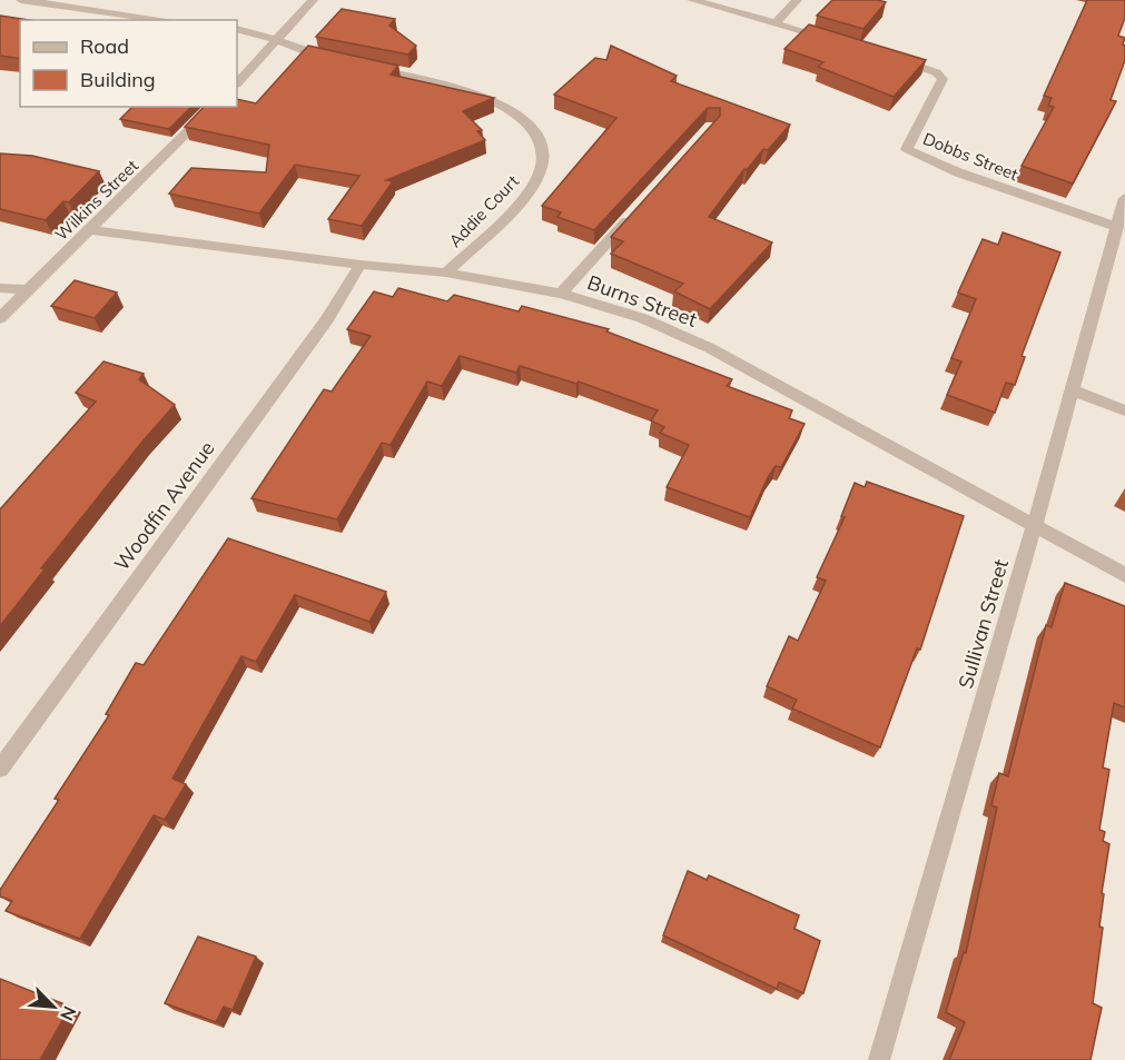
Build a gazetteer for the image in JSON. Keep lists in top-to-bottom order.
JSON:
{
  "streets": {
    "street": [
      "Dobbs Street",
      "Wilkins Street",
      "Addie Court",
      "Burns Street",
      "Woodfin Avenue",
      "Sullivan Street"
    ]
  },
  "crossings": [
    ["Dobbs Street", "Sullivan Street"],
    ["Wilkins Street", "Burns Street"],
    ["Addie Court", "Burns Street"],
    ["Burns Street", "Woodfin Avenue"],
    ["Burns Street", "Sullivan Street"]
  ],
  "legend": ["Road", "Building"],
  "north": "bottom right"
}
